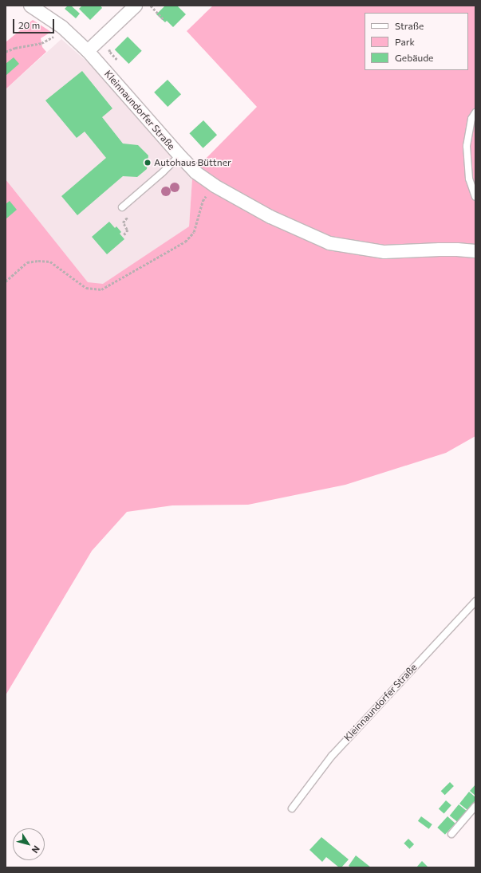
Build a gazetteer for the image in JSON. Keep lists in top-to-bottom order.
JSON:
{
  "streets": {
    "street": ["Kleinnaundorfer Straße"]
  },
  "places": ["Autohaus Büttner"],
  "legend": ["Straße", "Park", "Gebäude"],
  "scale_bar": "20 m",
  "north": "bottom right"
}
